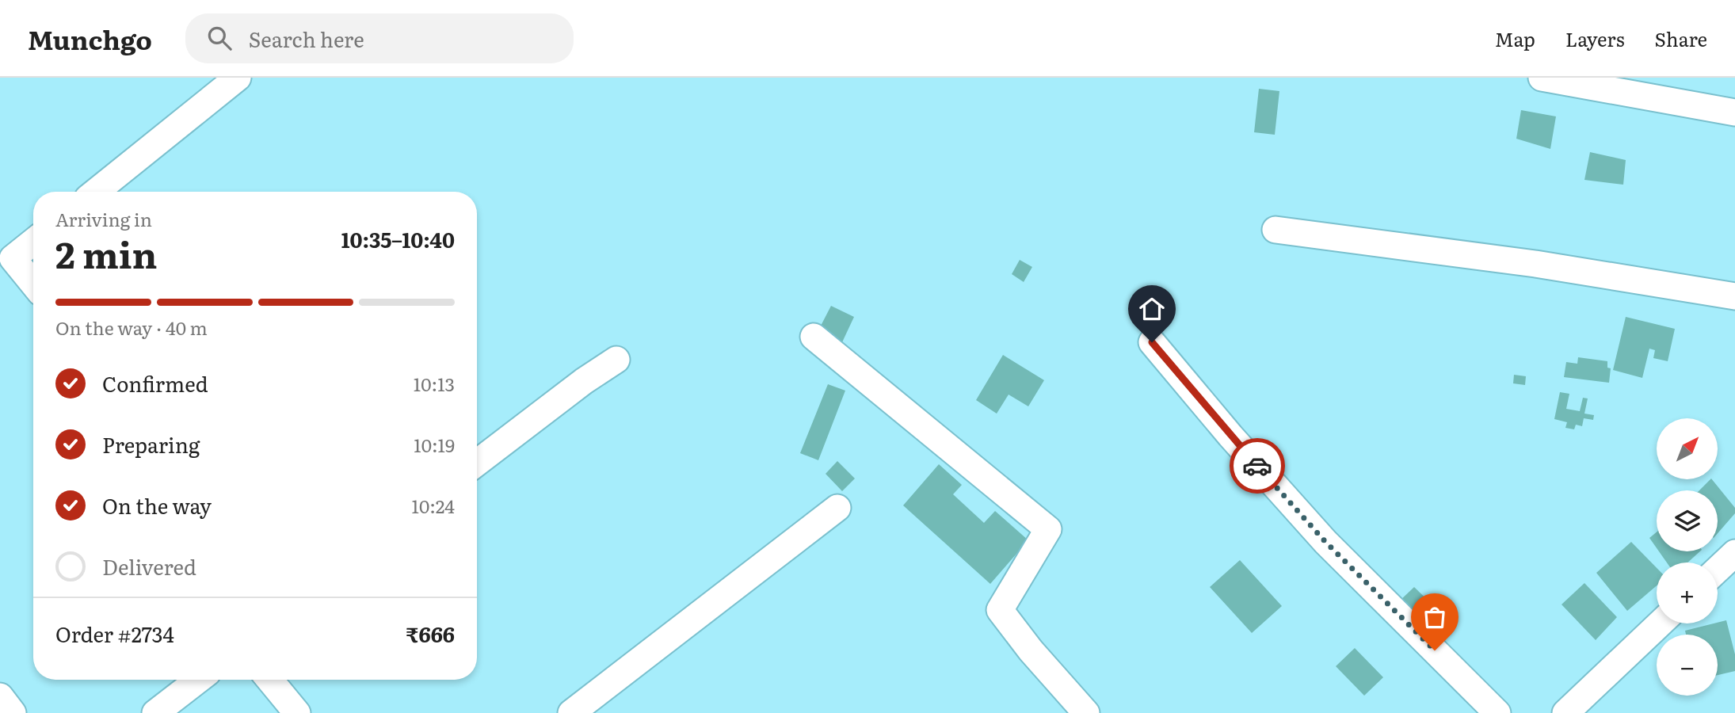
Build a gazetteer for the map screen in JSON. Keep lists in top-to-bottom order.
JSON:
{
  "north": "top right",
  "page": {
    "header": "Munchgo",
    "search": "Search here",
    "nav": ["Map", "Layers", "Share"],
    "heading": ["2 min", "Arriving in", "10:35–10:40"],
    "panel": ["Order #2734", "₹666"],
    "bar": "On the way · 40 m",
    "list": [
      ["Confirmed", "10:13"],
      ["Preparing", "10:19"],
      ["On the way", "10:24"],
      "Delivered"
    ],
    "map_buttons": ["+", "−"]
  }
}
